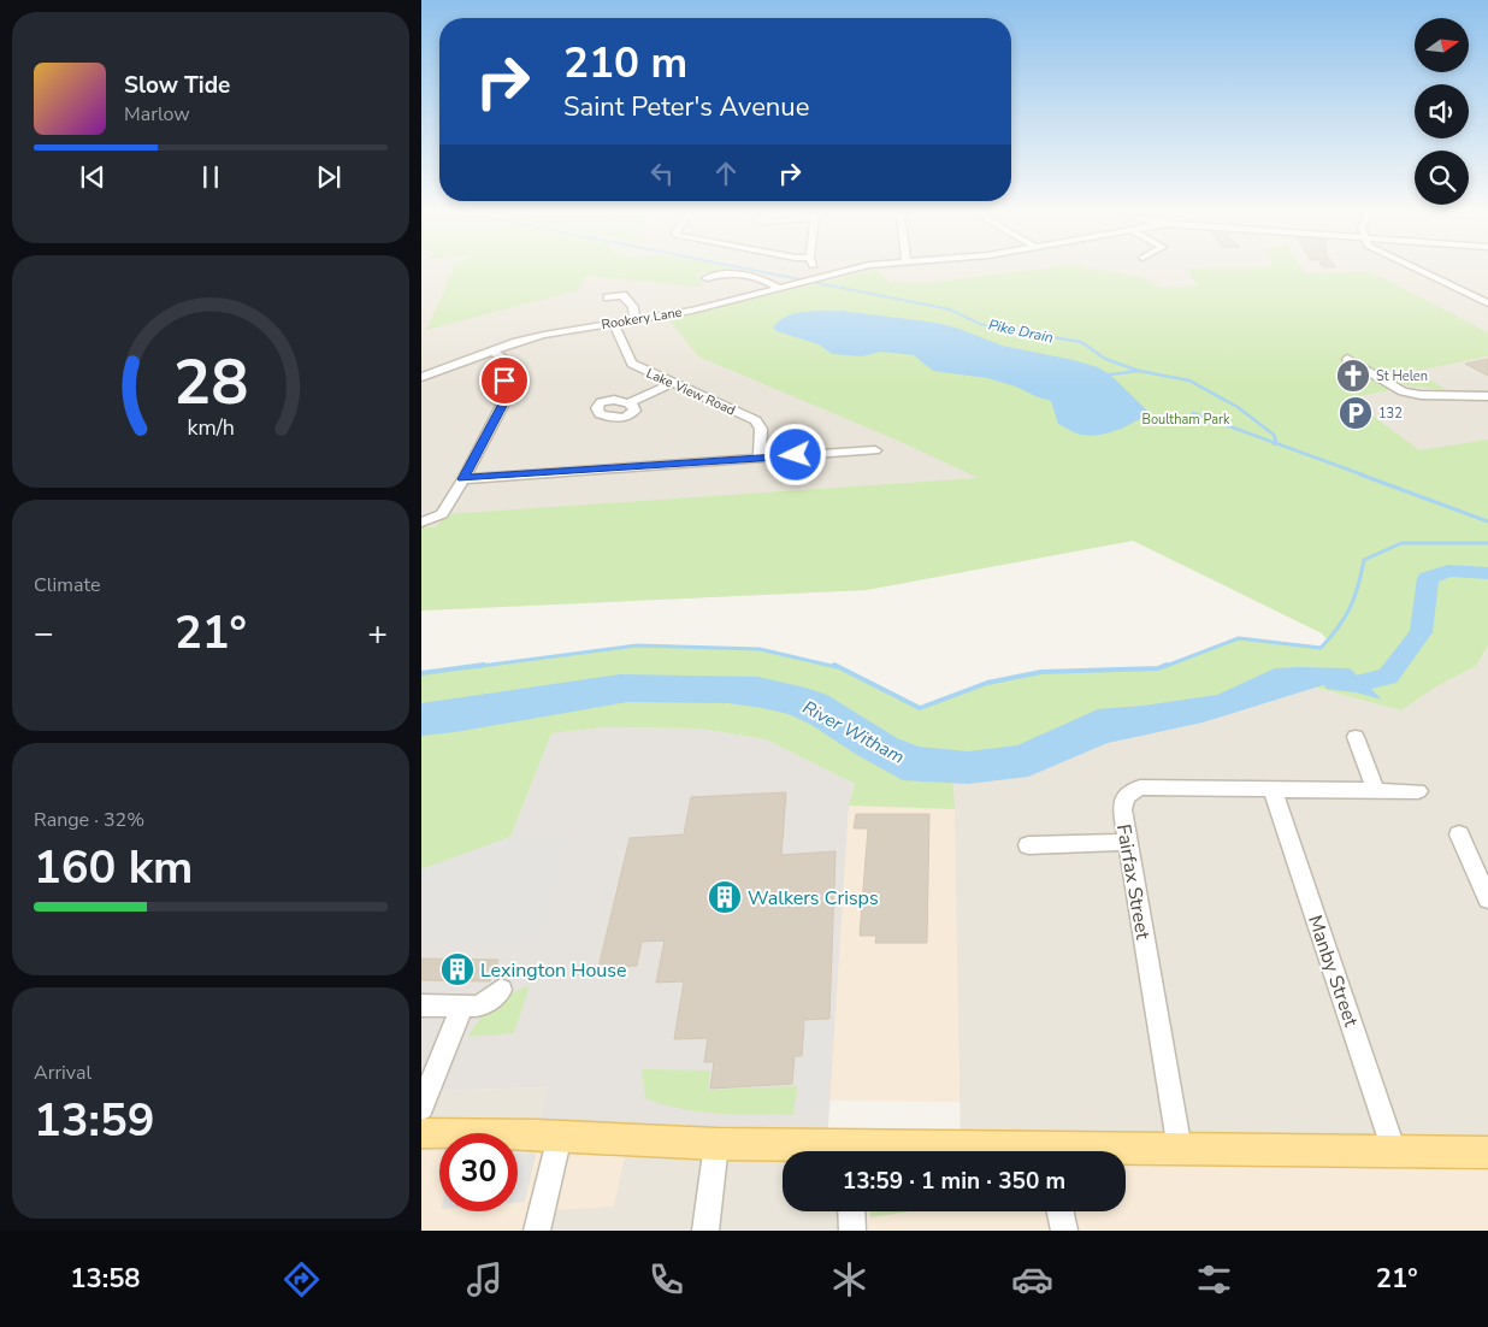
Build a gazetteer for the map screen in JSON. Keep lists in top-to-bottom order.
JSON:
{
  "streets": {
    "street": [
      "Rookery Lane",
      "Lake View Road",
      "Fairfax Street",
      "Manby Street"
    ]
  },
  "crossings": [
    ["Rookery Lane", "Lake View Road"],
    ["Fairfax Street", "Manby Street"]
  ],
  "water": ["Pike Drain", "River Witham"],
  "parks": ["Boultham Park"],
  "places": {
    "church": ["St Helen"],
    "parking": ["132"],
    "building": ["Walkers Crisps", "Lexington House"]
  },
  "north": "right",
  "page": {
    "turn": ["210 m", "Saint Peter's Avenue"],
    "song": ["Slow Tide", "Marlow"],
    "tile": [
      "Climate",
      ["Range · 32%", "160 km"],
      ["Arrival", "13:59"]
    ],
    "heat": ["−", "21°", "+"],
    "limit": "30",
    "trip": "13:59 · 1 min · 350 m",
    "tabs": ["13:58", "21°"],
    "gauge": ["28", "km/h"]
  }
}
